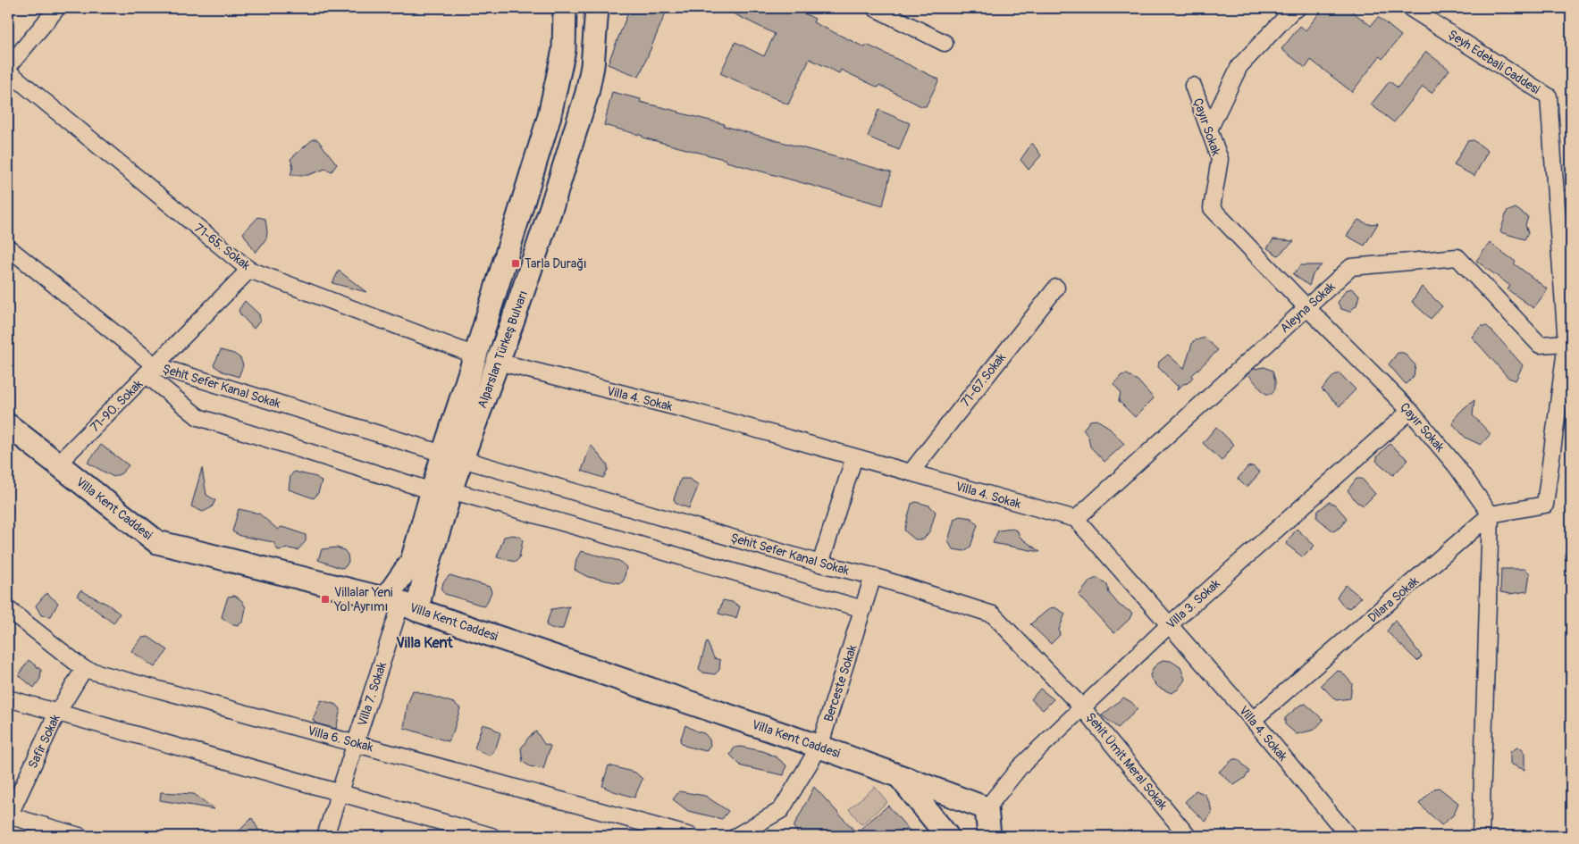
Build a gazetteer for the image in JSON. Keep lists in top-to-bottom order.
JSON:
{
  "streets": {
    "street": [
      "Şeyh Edebali Caddesi",
      "Çayır Sokak",
      "71-65. Sokak",
      "Aleyna Sokak",
      "Alparslan Türkeş Bulvarı",
      "71-67.Sokak",
      "Şehit Sefer Kanal Sokak",
      "Villa 4. Sokak",
      "71-90. Sokak",
      "Villa Kent Caddesi",
      "Dilara Sokak",
      "Villa 3. Sokak",
      "Berceste Sokak",
      "Villa 7. Sokak",
      "Villa 6. Sokak",
      "Safir Sokak",
      "Şehit Ümit Meral Sokak"
    ]
  },
  "crossings": [
    ["Şeyh Edebali Caddesi", "Çayır Sokak"],
    ["Şeyh Edebali Caddesi", "Aleyna Sokak"],
    ["Şeyh Edebali Caddesi", "Dilara Sokak"],
    ["Çayır Sokak", "Aleyna Sokak"],
    ["Çayır Sokak", "Dilara Sokak"],
    ["Çayır Sokak", "Villa 3. Sokak"],
    ["71-65. Sokak", "Alparslan Türkeş Bulvarı"],
    ["71-65. Sokak", "71-90. Sokak"],
    ["Aleyna Sokak", "Villa 4. Sokak"],
    ["Alparslan Türkeş Bulvarı", "Şehit Sefer Kanal Sokak"],
    ["Alparslan Türkeş Bulvarı", "Villa 4. Sokak"],
    ["Alparslan Türkeş Bulvarı", "Villa Kent Caddesi"],
    ["Alparslan Türkeş Bulvarı", "Villa 7. Sokak"],
    ["71-67.Sokak", "Villa 4. Sokak"],
    ["Şehit Sefer Kanal Sokak", "71-90. Sokak"],
    ["Şehit Sefer Kanal Sokak", "Villa 3. Sokak"],
    ["Şehit Sefer Kanal Sokak", "Berceste Sokak"],
    ["Şehit Sefer Kanal Sokak", "Şehit Ümit Meral Sokak"],
    ["Villa 4. Sokak", "Dilara Sokak"],
    ["Villa 4. Sokak", "Villa 3. Sokak"],
    ["71-90. Sokak", "Villa Kent Caddesi"],
    ["Villa Kent Caddesi", "Villa 3. Sokak"],
    ["Villa Kent Caddesi", "Berceste Sokak"],
    ["Villa Kent Caddesi", "Villa 7. Sokak"],
    ["Villa 3. Sokak", "Şehit Ümit Meral Sokak"],
    ["Villa 7. Sokak", "Villa 6. Sokak"],
    ["Villa 6. Sokak", "Safir Sokak"]
  ],
  "districts": ["Villa Kent"],
  "places": {
    "transit": ["Tarla Durağı", "Villalar Yeni Yol Ayrımı"]
  }
}
